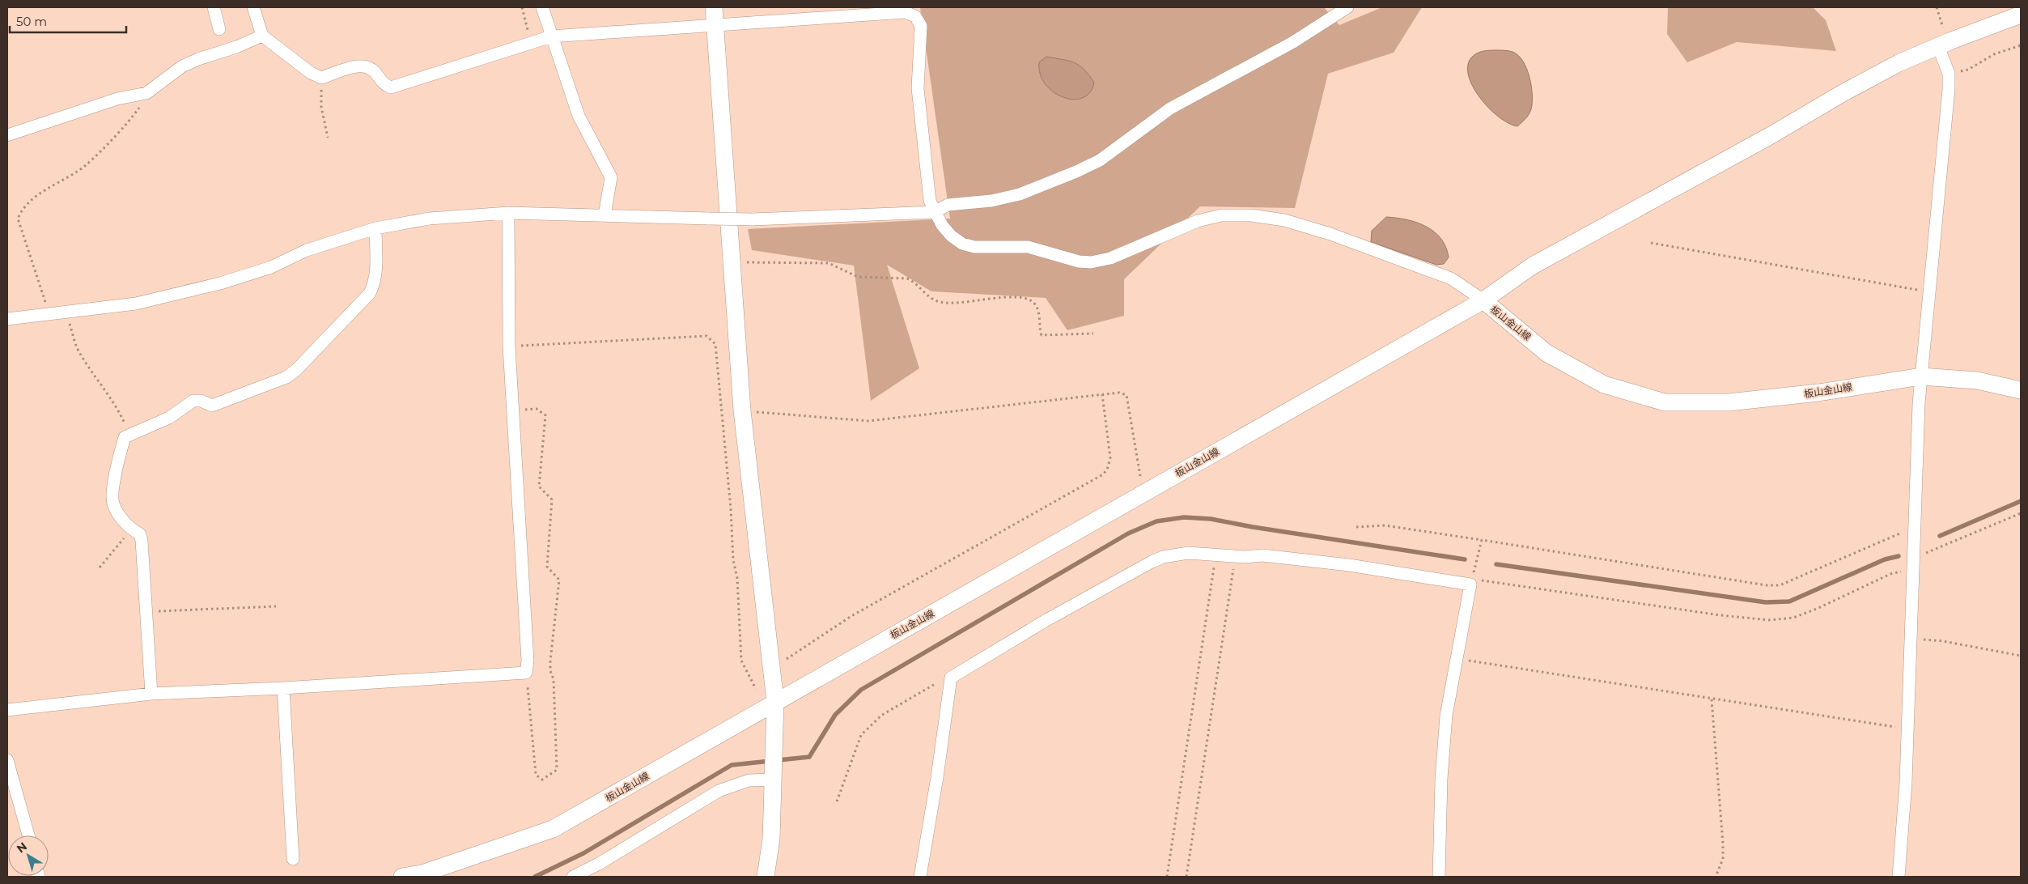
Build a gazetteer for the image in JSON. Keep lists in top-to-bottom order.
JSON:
{
  "streets": {
    "main road": ["板山金山線"]
  },
  "scale_bar": "50 m",
  "north": "top left"
}
